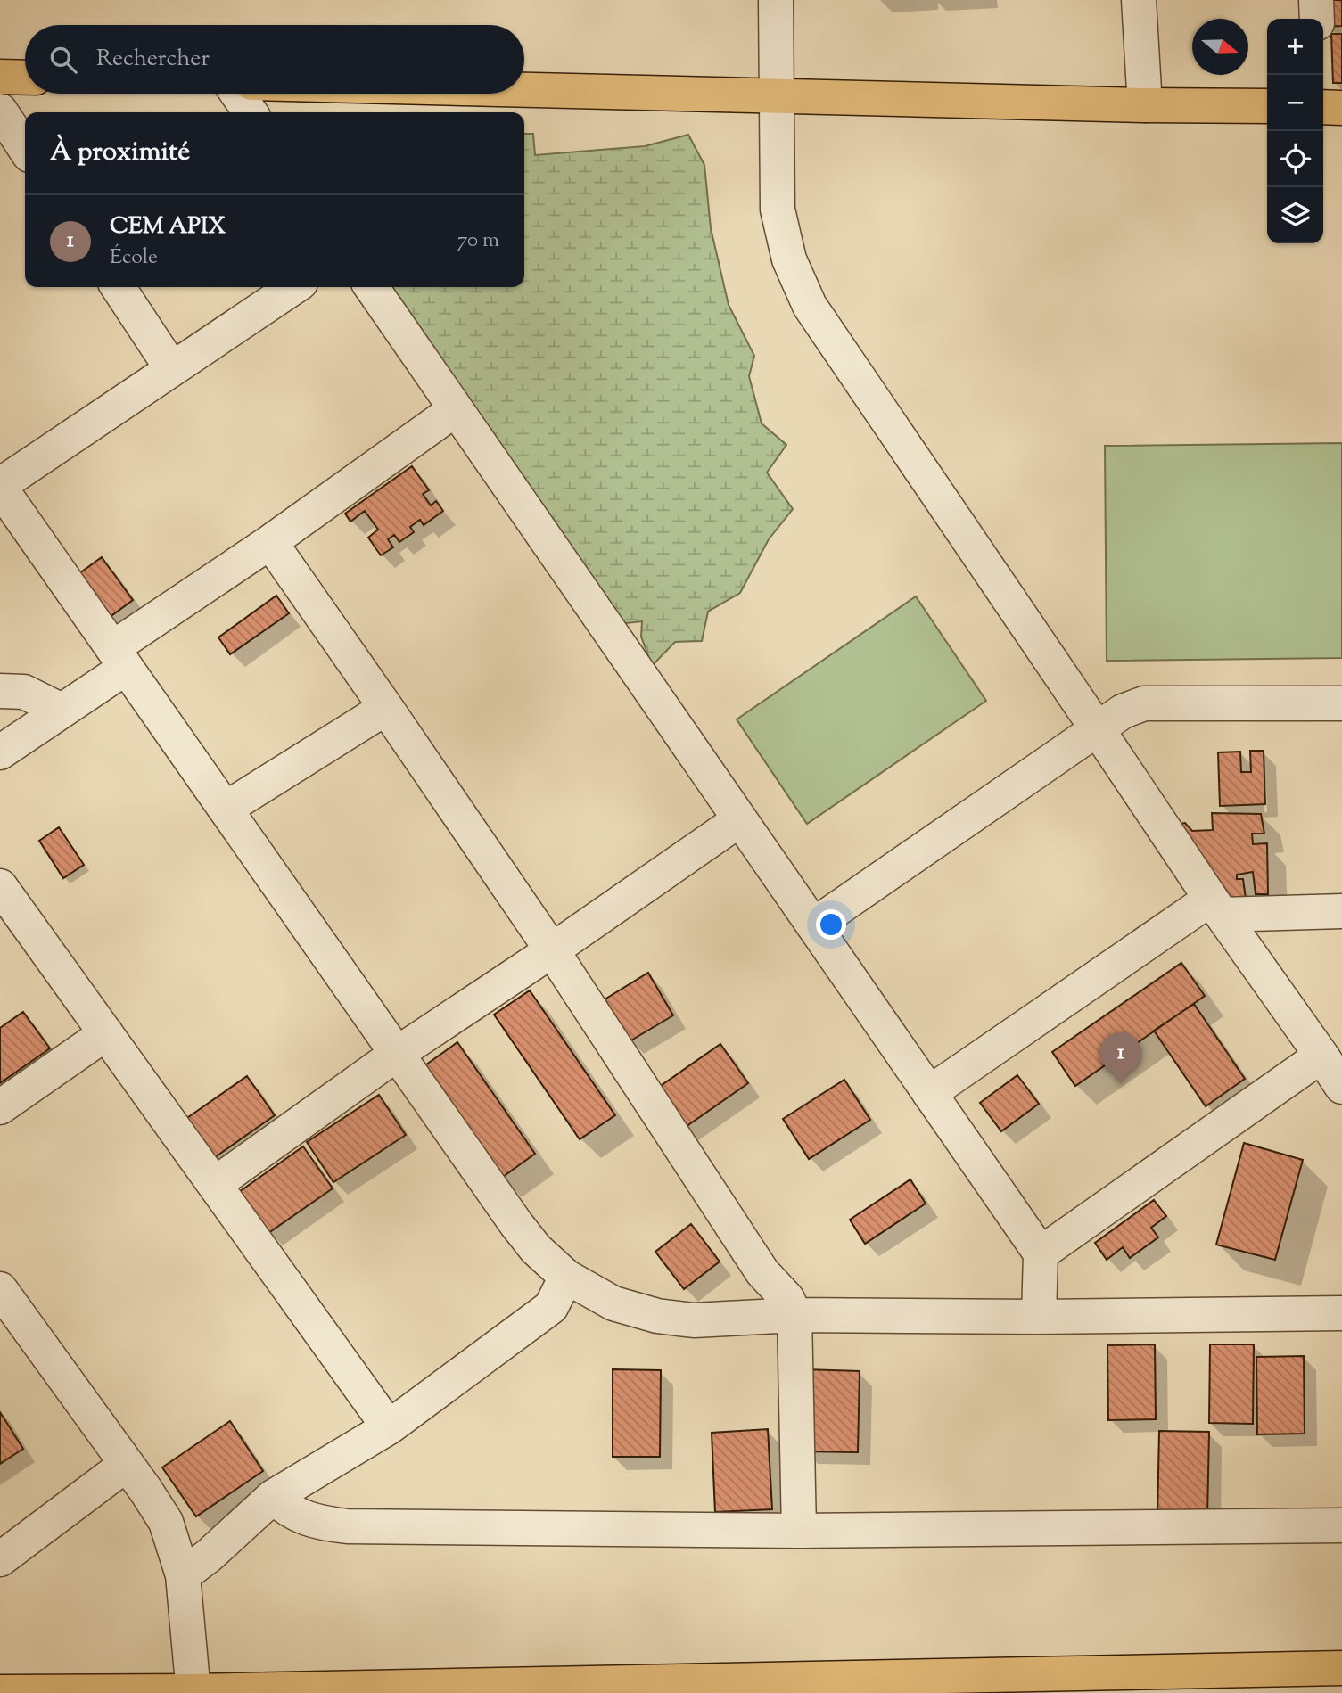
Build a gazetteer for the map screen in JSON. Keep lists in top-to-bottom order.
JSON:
{
  "north": "right",
  "page": {
    "map_buttons": ["+", "−"],
    "search": "Rechercher",
    "heading": "À proximité",
    "list": [
      {
        "mark": "1",
        "name": "CEM APIX",
        "note": "École",
        "value": "70 m"
      }
    ],
    "pins": "1"
  }
}
